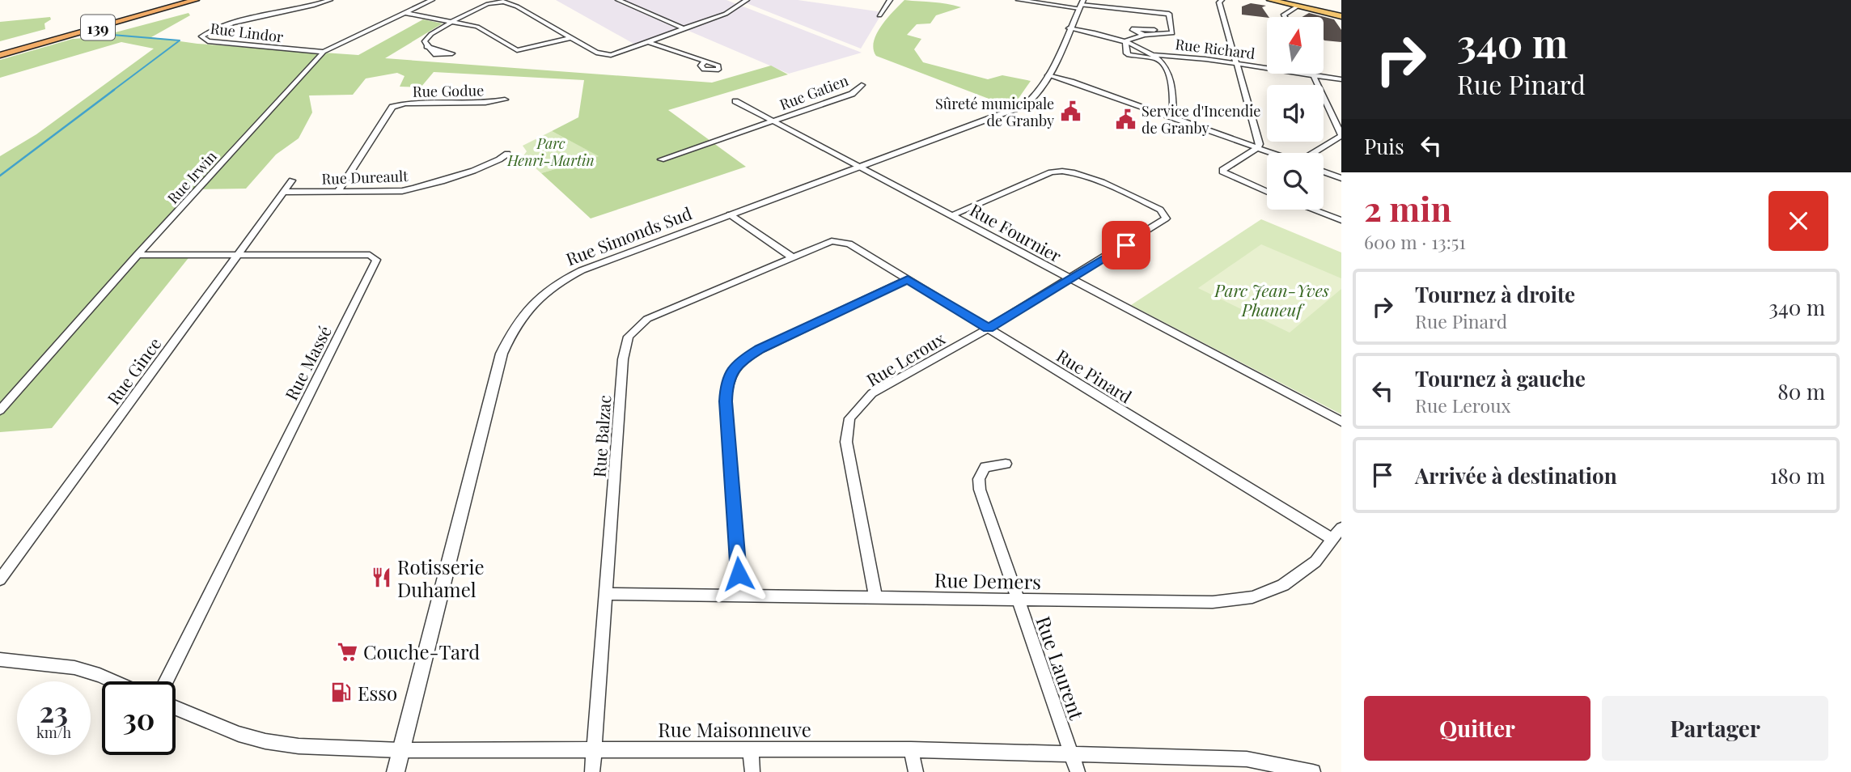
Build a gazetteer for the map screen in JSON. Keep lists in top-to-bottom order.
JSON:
{
  "streets": {
    "highway": ["139"],
    "street": [
      "Rue Lindor",
      "Rue Richard",
      "Rue Godue",
      "Rue Gatien",
      "Rue Irwin",
      "Rue Dureault",
      "Rue Fournier",
      "Rue Simonds Sud",
      "Rue Leroux",
      "Rue Massé",
      "Rue Gince",
      "Rue Pinard",
      "Rue Balzac",
      "Rue Demers",
      "Rue Laurent",
      "Rue Maisonneuve"
    ]
  },
  "crossings": [
    ["Rue Lindor", "Rue Irwin"],
    ["Rue Godue", "Rue Dureault"],
    ["Rue Gatien", "Rue Fournier"],
    ["Rue Irwin", "Rue Massé"],
    ["Rue Dureault", "Rue Gince"],
    ["Rue Fournier", "Rue Simonds Sud"],
    ["Rue Fournier", "Rue Leroux"],
    ["Rue Simonds Sud", "Rue Maisonneuve"],
    ["Rue Leroux", "Rue Pinard"],
    ["Rue Leroux", "Rue Demers"],
    ["Rue Massé", "Rue Gince"],
    ["Rue Pinard", "Rue Balzac"],
    ["Rue Pinard", "Rue Demers"],
    ["Rue Balzac", "Rue Demers"],
    ["Rue Balzac", "Rue Maisonneuve"],
    ["Rue Demers", "Rue Laurent"],
    ["Rue Laurent", "Rue Maisonneuve"]
  ],
  "parks": ["Parc Henri-Martin", "Parc Jean-Yves Phaneuf"],
  "places": {
    "public building": ["Sûreté municipale de Granby", "Service d'Incendie de Granby"],
    "restaurant": ["Rotisserie Duhamel"],
    "supermarket": ["Couche-Tard"],
    "fuel station": ["Esso"]
  },
  "north": "top",
  "page": {
    "turn": ["340 m", "Rue Pinard"],
    "then": "Puis",
    "heading": ["2 min", "600 m · 13:51"],
    "list": [
      {
        "name": "Tournez à droite",
        "note": "Rue Pinard",
        "value": "340 m"
      },
      {
        "name": "Tournez à gauche",
        "note": "Rue Leroux",
        "value": "80 m"
      },
      {
        "name": "Arrivée à destination",
        "value": "180 m"
      }
    ],
    "speed": "23 km/h",
    "limit": "30",
    "buttons": ["Quitter", "Partager"]
  }
}
